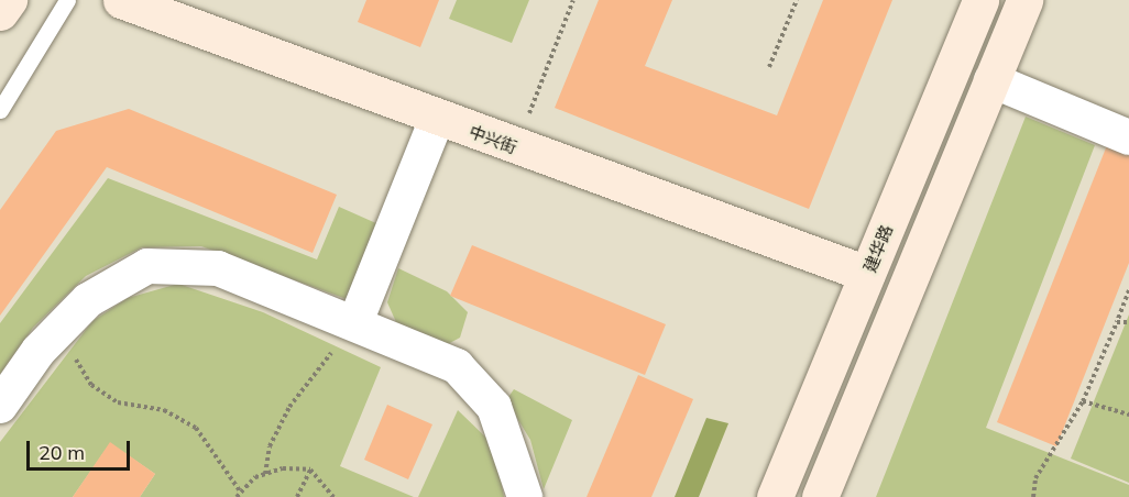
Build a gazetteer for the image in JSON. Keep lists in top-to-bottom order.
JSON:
{
  "streets": {
    "street": ["中兴街", "建华路"]
  },
  "crossings": [
    ["中兴街", "建华路"]
  ],
  "scale_bar": "20 m"
}
